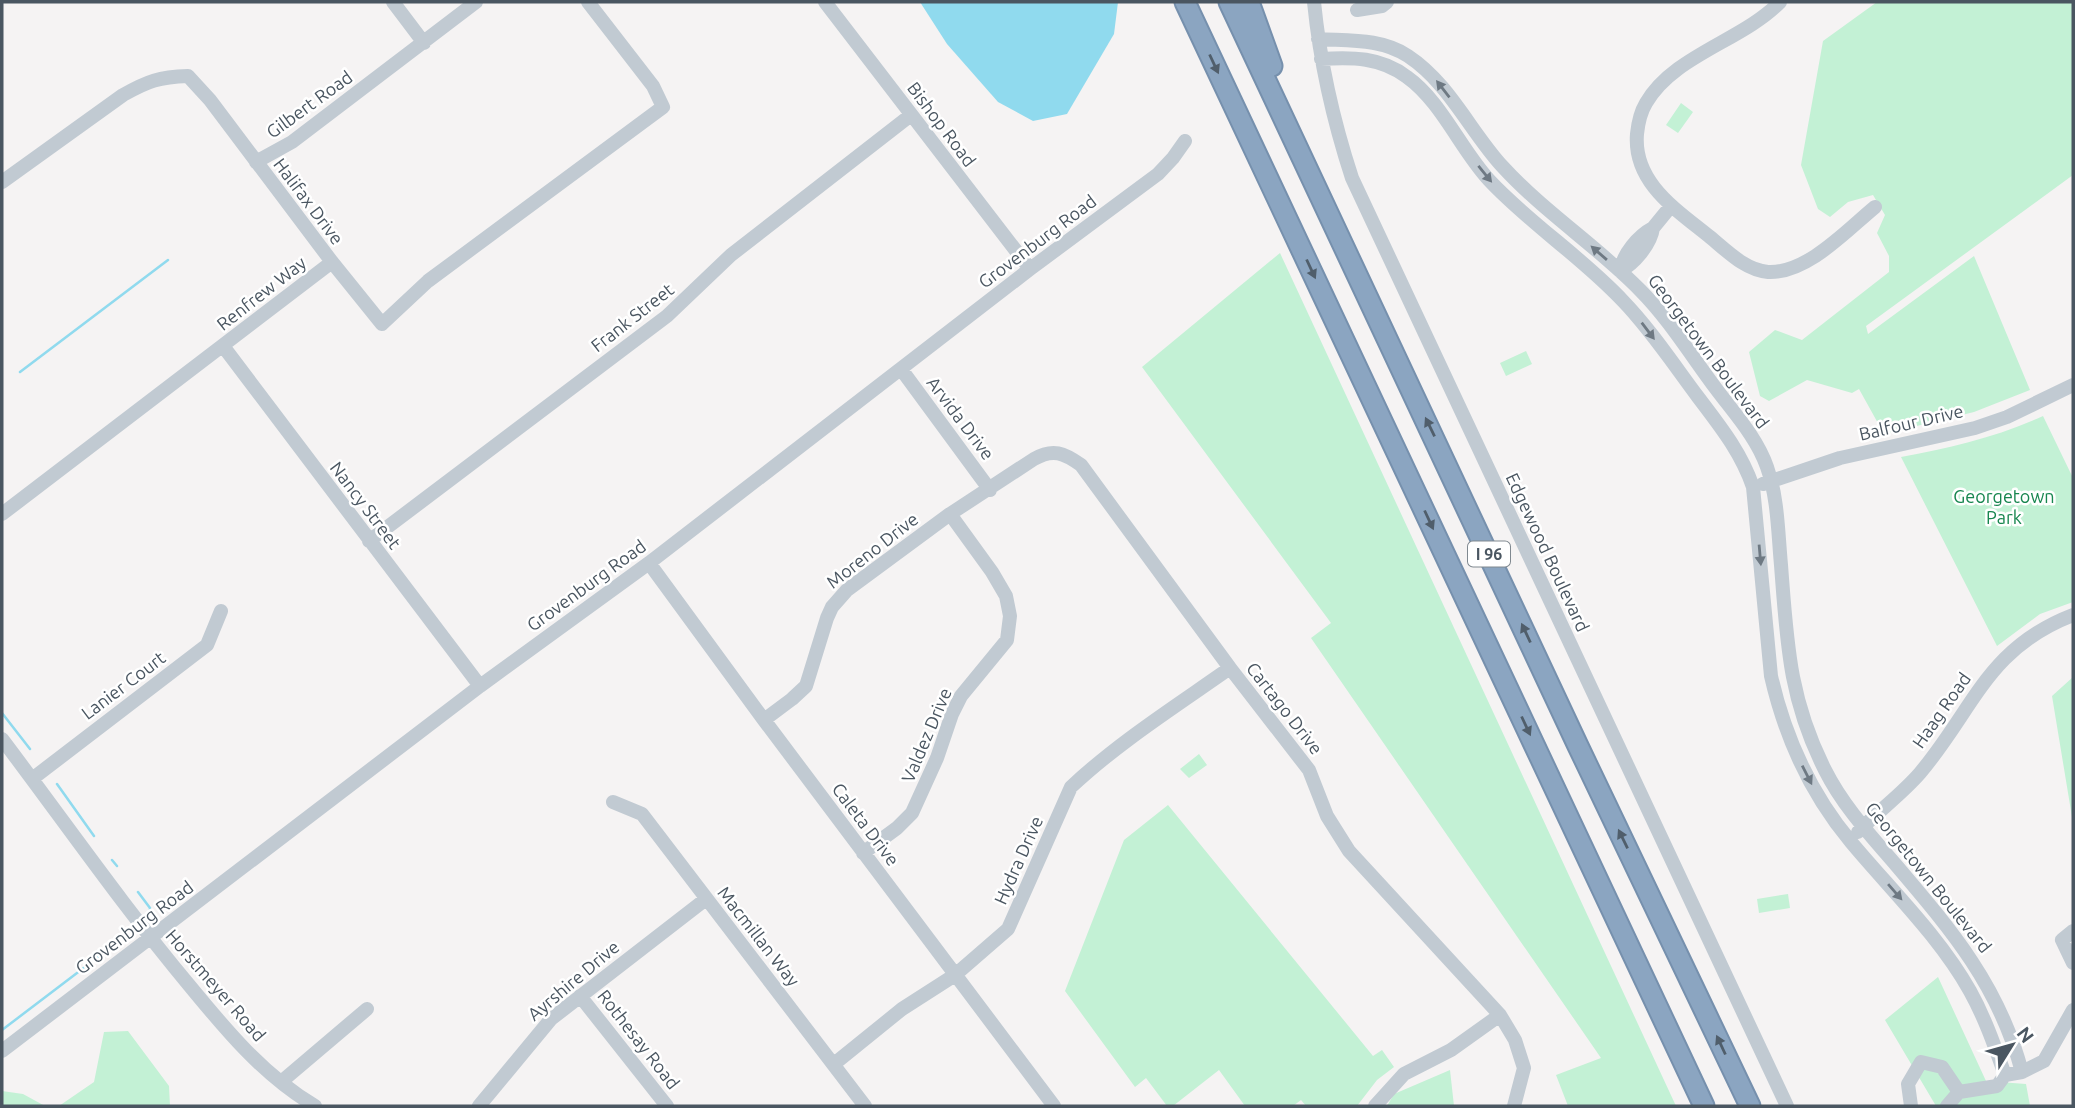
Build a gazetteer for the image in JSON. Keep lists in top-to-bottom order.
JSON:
{
  "streets": {
    "highway": ["I 96"],
    "street": [
      "Gilbert Road",
      "Bishop Road",
      "Halifax Drive",
      "Grovenburg Road",
      "Renfrew Way",
      "Frank Street",
      "Georgetown Boulevard",
      "Arvida Drive",
      "Balfour Drive",
      "Nancy Street",
      "Moreno Drive",
      "Edgewood Boulevard",
      "Lanier Court",
      "Cartago Drive",
      "Haag Road",
      "Valdez Drive",
      "Caleta Drive",
      "Hydra Drive",
      "Macmillan Way",
      "Ayrshire Drive",
      "Horstmeyer Road",
      "Rothesay Road"
    ]
  },
  "crossings": [
    ["Gilbert Road", "Halifax Drive"],
    ["Bishop Road", "Grovenburg Road"],
    ["Bishop Road", "Frank Street"],
    ["Halifax Drive", "Renfrew Way"],
    ["Grovenburg Road", "Arvida Drive"],
    ["Grovenburg Road", "Nancy Street"],
    ["Grovenburg Road", "Caleta Drive"],
    ["Grovenburg Road", "Horstmeyer Road"],
    ["Renfrew Way", "Nancy Street"],
    ["Frank Street", "Nancy Street"],
    ["Georgetown Boulevard", "Balfour Drive"],
    ["Georgetown Boulevard", "Edgewood Boulevard"],
    ["Georgetown Boulevard", "Haag Road"],
    ["Arvida Drive", "Moreno Drive"],
    ["Moreno Drive", "Cartago Drive"],
    ["Moreno Drive", "Valdez Drive"],
    ["Moreno Drive", "Caleta Drive"],
    ["Lanier Court", "Horstmeyer Road"],
    ["Cartago Drive", "Hydra Drive"],
    ["Valdez Drive", "Caleta Drive"],
    ["Caleta Drive", "Hydra Drive"],
    ["Hydra Drive", "Macmillan Way"],
    ["Macmillan Way", "Ayrshire Drive"],
    ["Ayrshire Drive", "Rothesay Road"]
  ],
  "parks": ["Georgetown Park"],
  "north": "top right"
}
